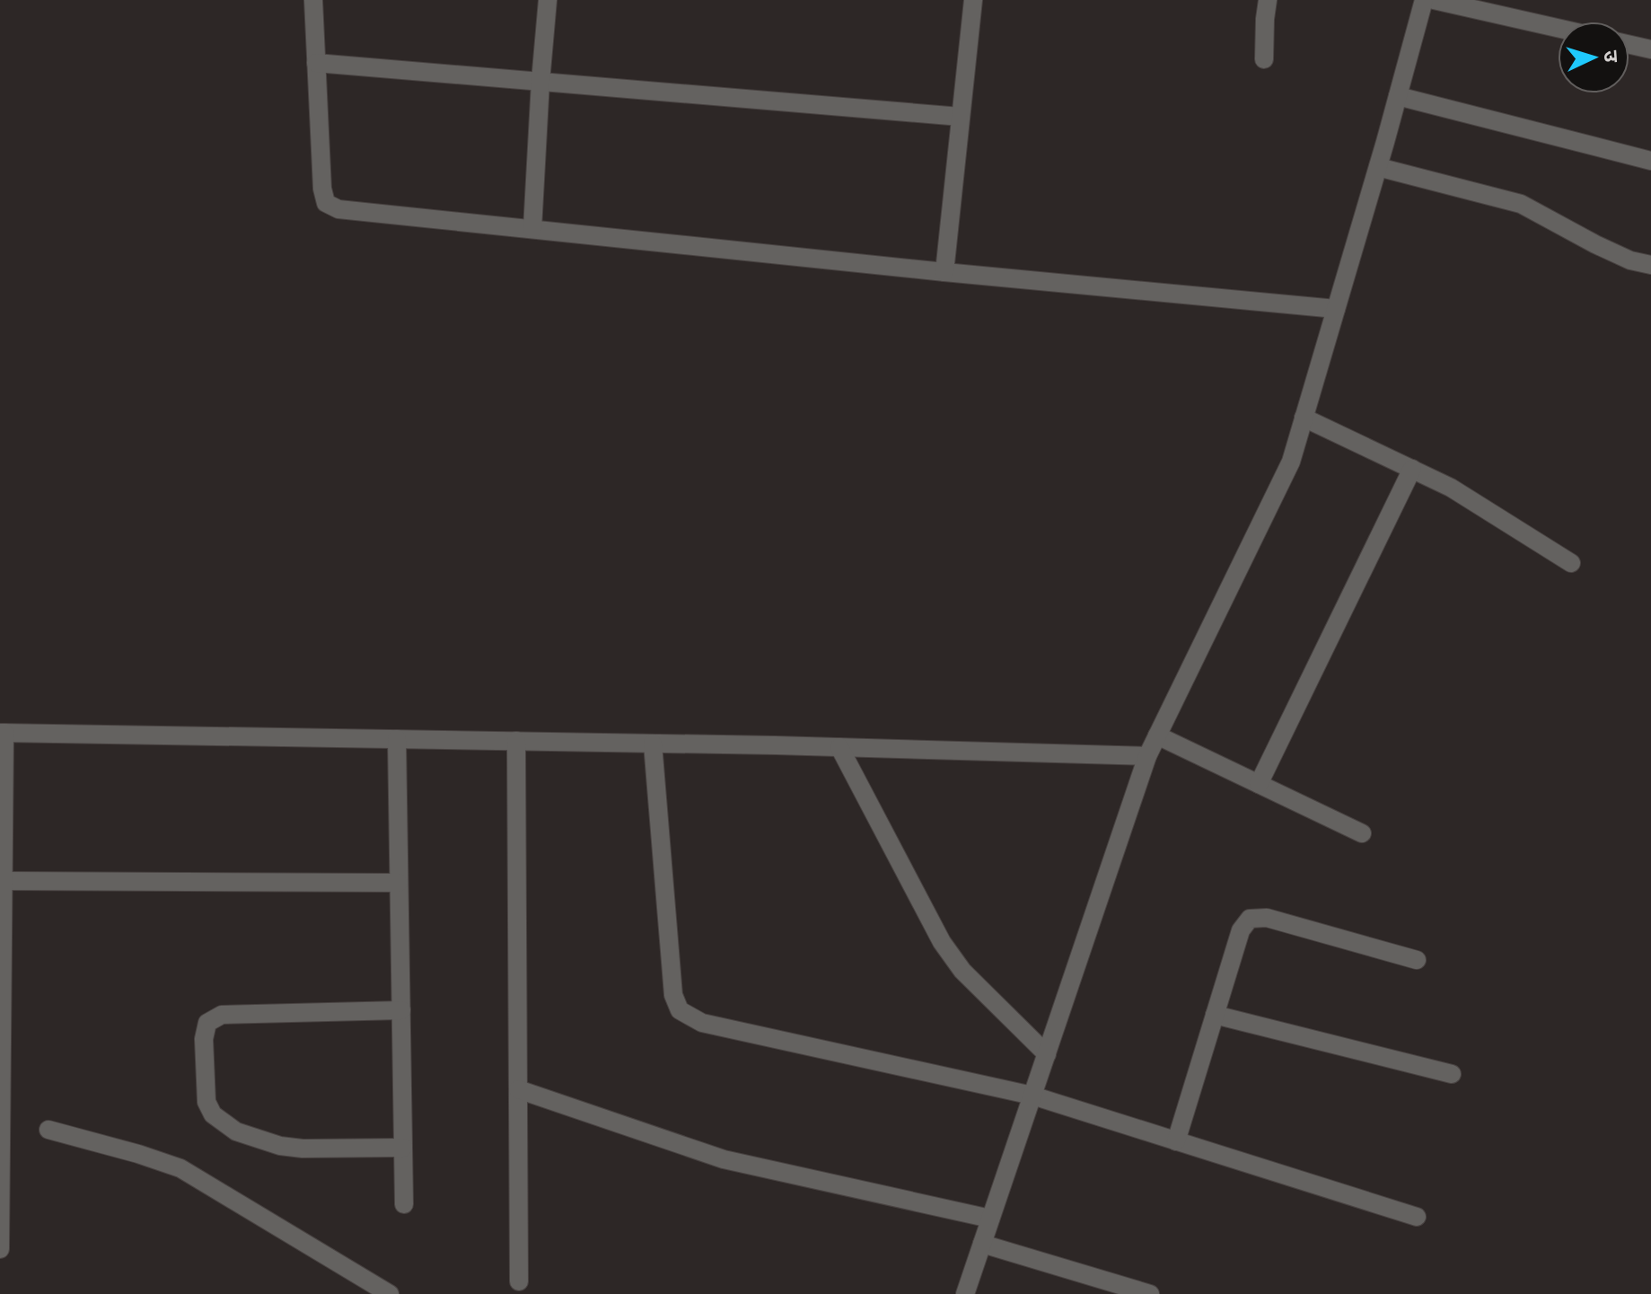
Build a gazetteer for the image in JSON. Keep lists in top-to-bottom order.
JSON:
{
  "north": "right"
}
